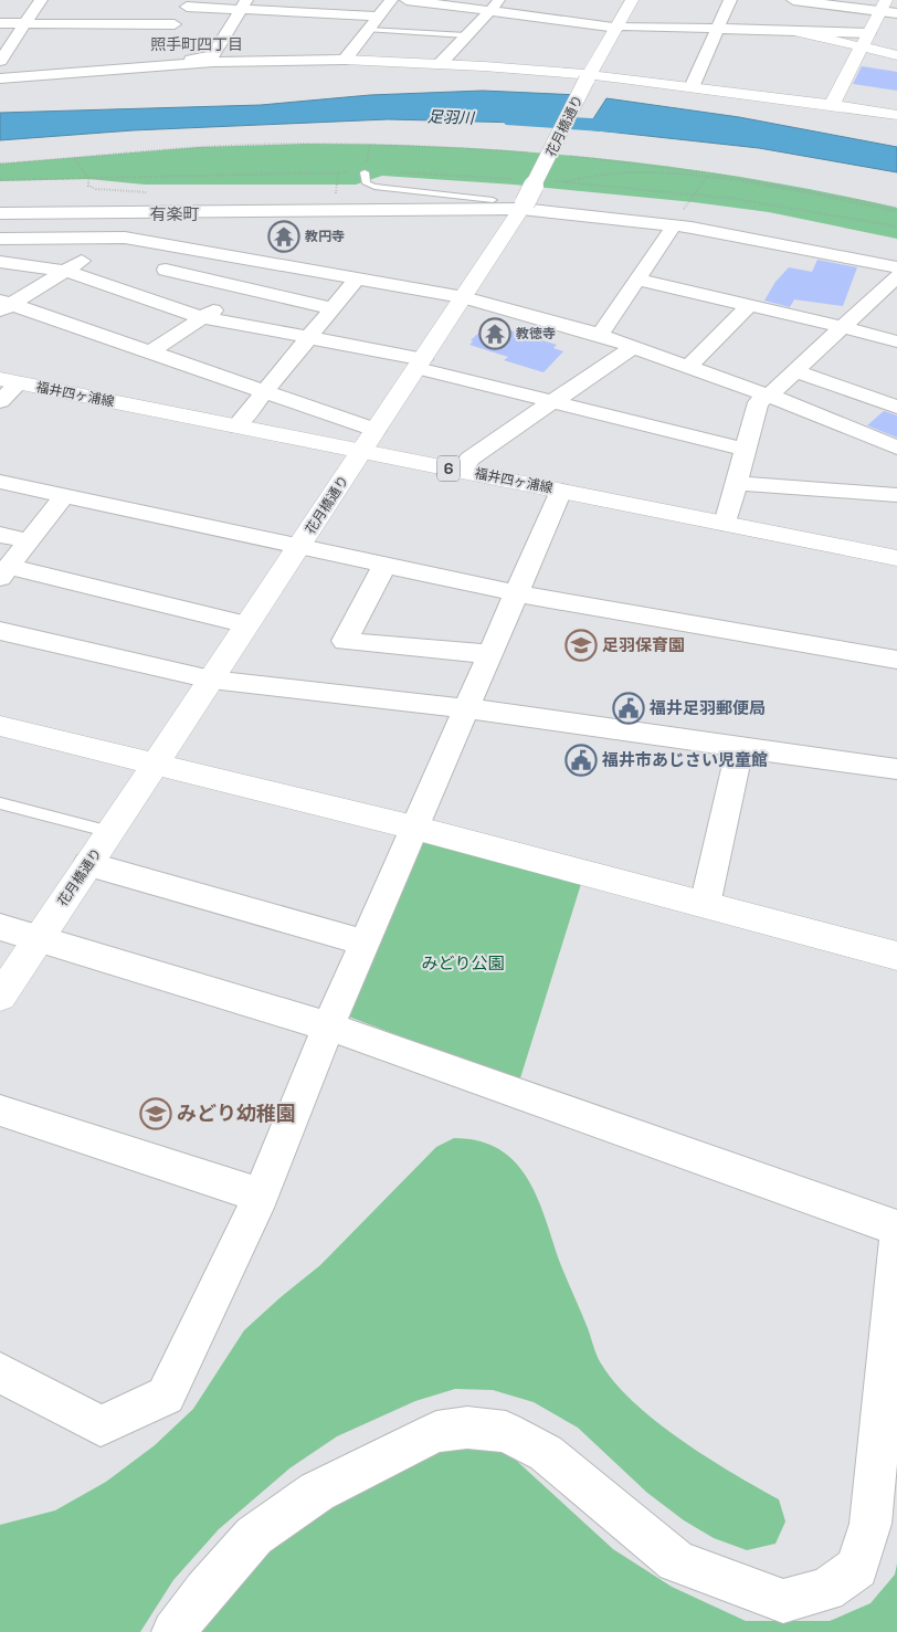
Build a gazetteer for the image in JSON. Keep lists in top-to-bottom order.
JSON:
{
  "streets": {
    "street": ["花月橋通り", "福井四ヶ浦線", "6"]
  },
  "crossings": [
    ["花月橋通り", "福井四ヶ浦線"]
  ],
  "districts": ["照手町四丁目", "有楽町"],
  "water": ["足羽川"],
  "parks": ["みどり公園"],
  "places": {
    "temple": ["教円寺", "教徳寺"],
    "school or university": ["足羽保育園", "みどり幼稚園"],
    "public building": ["福井足羽郵便局", "福井市あじさい児童館"]
  }
}
